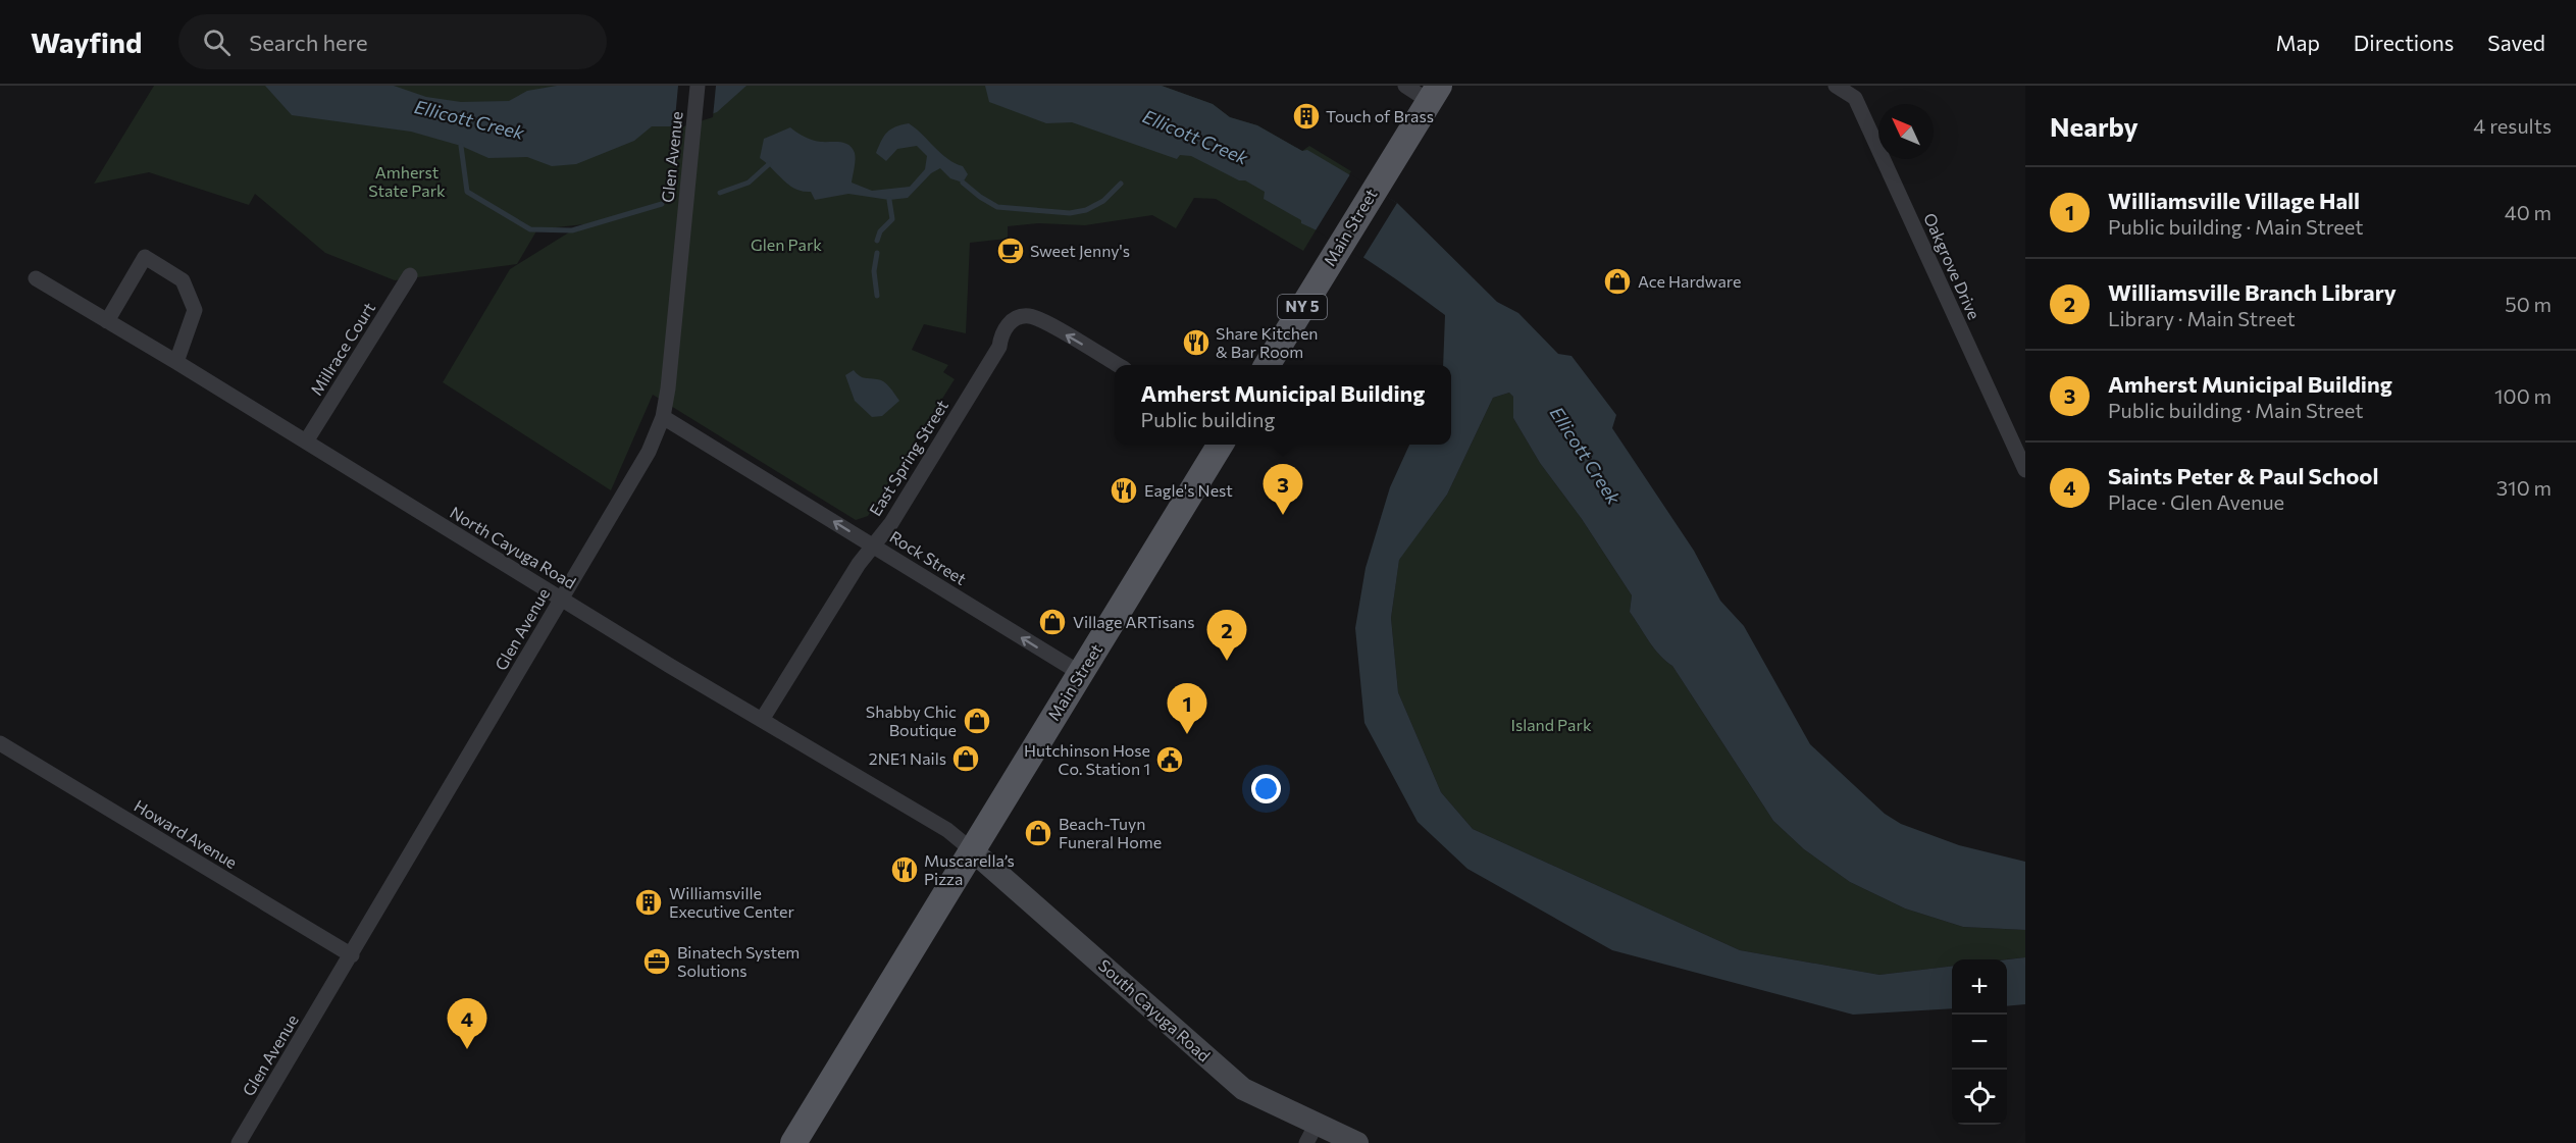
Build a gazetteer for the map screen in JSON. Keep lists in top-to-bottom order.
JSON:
{
  "streets": {
    "main road": ["Main Street", "NY 5"],
    "street": [
      "Glen Avenue",
      "Oakgrove Drive",
      "Millrace Court",
      "East Spring Street",
      "North Cayuga Road",
      "Rock Street",
      "Howard Avenue",
      "South Cayuga Road"
    ]
  },
  "crossings": [
    ["Glen Avenue", "North Cayuga Road"],
    ["Glen Avenue", "Rock Street"],
    ["Glen Avenue", "Howard Avenue"],
    ["Main Street", "North Cayuga Road"],
    ["Main Street", "Rock Street"],
    ["Main Street", "South Cayuga Road"],
    ["Millrace Court", "North Cayuga Road"],
    ["East Spring Street", "North Cayuga Road"],
    ["East Spring Street", "Rock Street"],
    ["North Cayuga Road", "South Cayuga Road"]
  ],
  "one_way": ["Rock Street"],
  "water": ["Ellicott Creek"],
  "parks": ["Amherst State Park", "Glen Park", "Island Park"],
  "places": {
    "building": ["Touch of Brass", "Williamsville Executive Center"],
    "cafe": ["Sweet Jenny's"],
    "shop": [
      "Ace Hardware",
      "Village ARTisans",
      "Shabby Chic Boutique",
      "2NE1 Nails",
      "Beach-Tuyn Funeral Home"
    ],
    "restaurant": ["Share Kitchen & Bar Room", "Eagle's Nest", "Muscarella’s Pizza"],
    "public building": ["Hutchinson Hose Co. Station 1"],
    "office": ["Binatech System Solutions"]
  },
  "north": "top left",
  "page": {
    "header": "Wayfind",
    "search": "Search here",
    "nav": ["Map", "Directions", "Saved"],
    "heading": ["Nearby", "4 results"],
    "list": [
      {
        "mark": "1",
        "name": "Williamsville Village Hall",
        "note": "Public building · Main Street",
        "value": "40 m"
      },
      {
        "mark": "2",
        "name": "Williamsville Branch Library",
        "note": "Library · Main Street",
        "value": "50 m"
      },
      {
        "mark": "3",
        "name": "Amherst Municipal Building",
        "note": "Public building · Main Street",
        "value": "100 m"
      },
      {
        "mark": "4",
        "name": "Saints Peter & Paul School",
        "note": "Place · Glen Avenue",
        "value": "310 m"
      }
    ],
    "popup": ["Amherst Municipal Building", "Public building"],
    "pins": [
      "3",
      "2",
      "1",
      "4"
    ],
    "map_buttons": ["+", "−"]
  }
}
